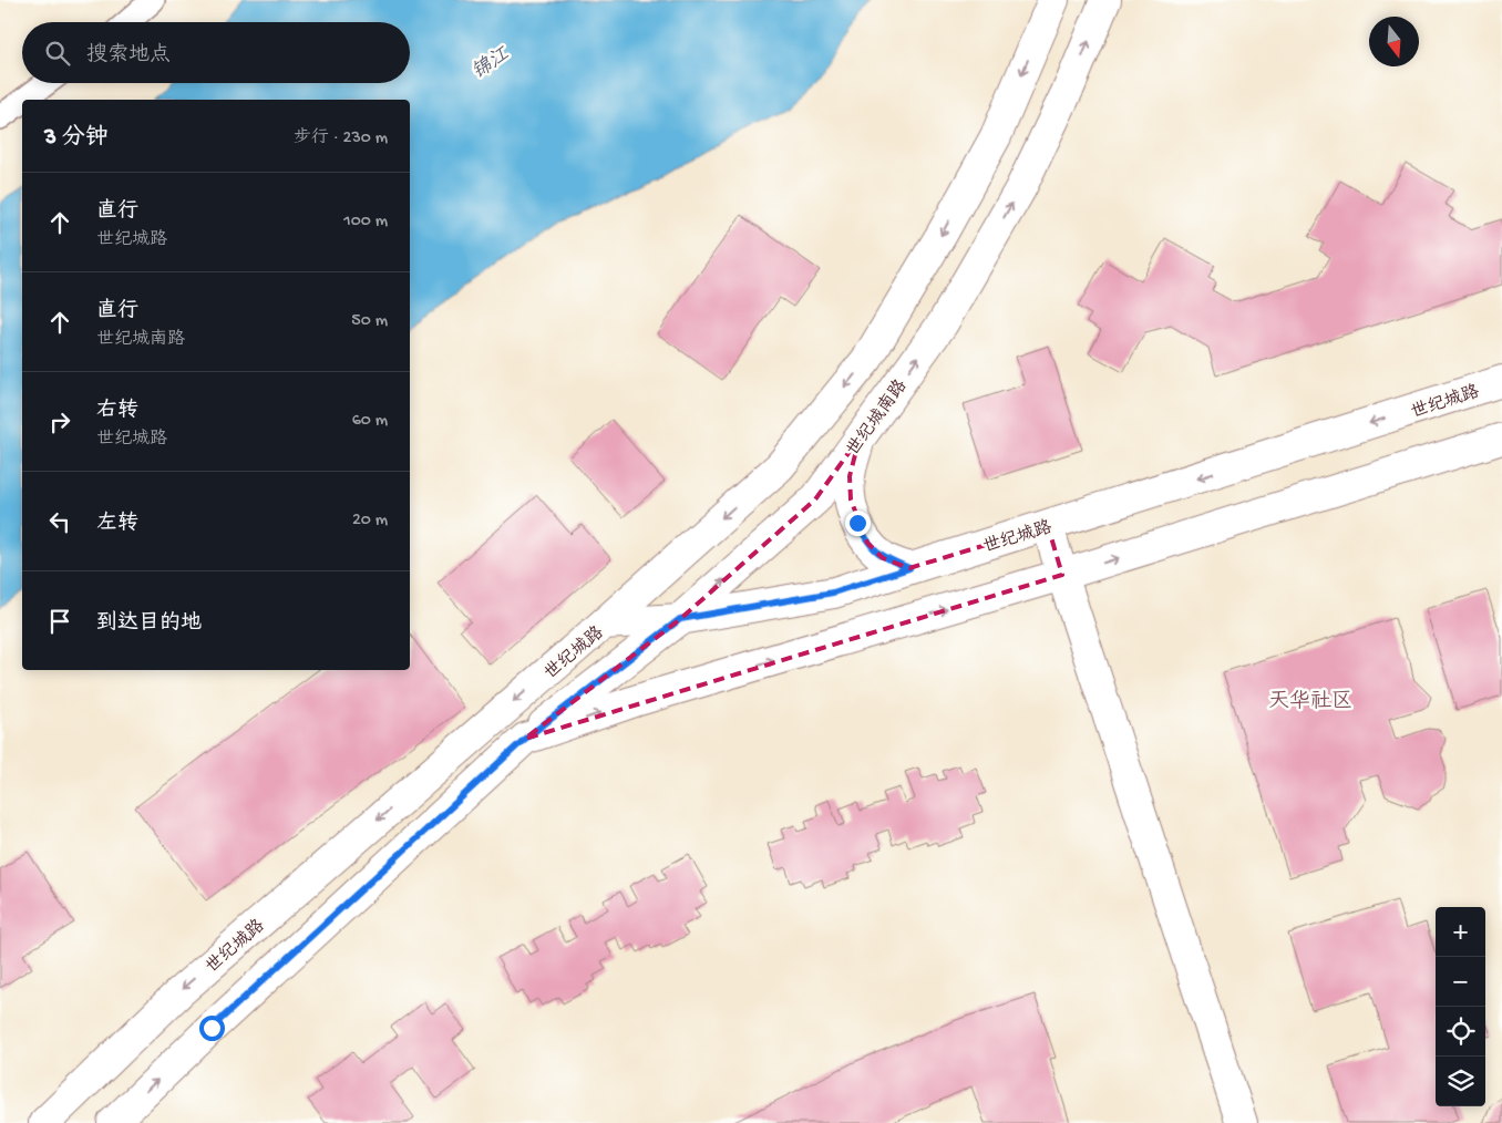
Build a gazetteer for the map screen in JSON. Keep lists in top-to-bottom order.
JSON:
{
  "streets": {
    "main road": ["世纪城路", "世纪城南路"]
  },
  "crossings": [
    ["世纪城路", "世纪城南路"]
  ],
  "districts": ["天华社区"],
  "water": ["锦江"],
  "north": "bottom",
  "page": {
    "search": "搜索地点",
    "heading": ["3 分钟", "步行 · 230 m"],
    "list": [
      ["直行", "世纪城路", "100 m"],
      ["直行", "世纪城南路", "50 m"],
      ["右转", "世纪城路", "60 m"],
      ["左转", "20 m"],
      "到达目的地"
    ],
    "map_buttons": ["+", "−"]
  }
}
